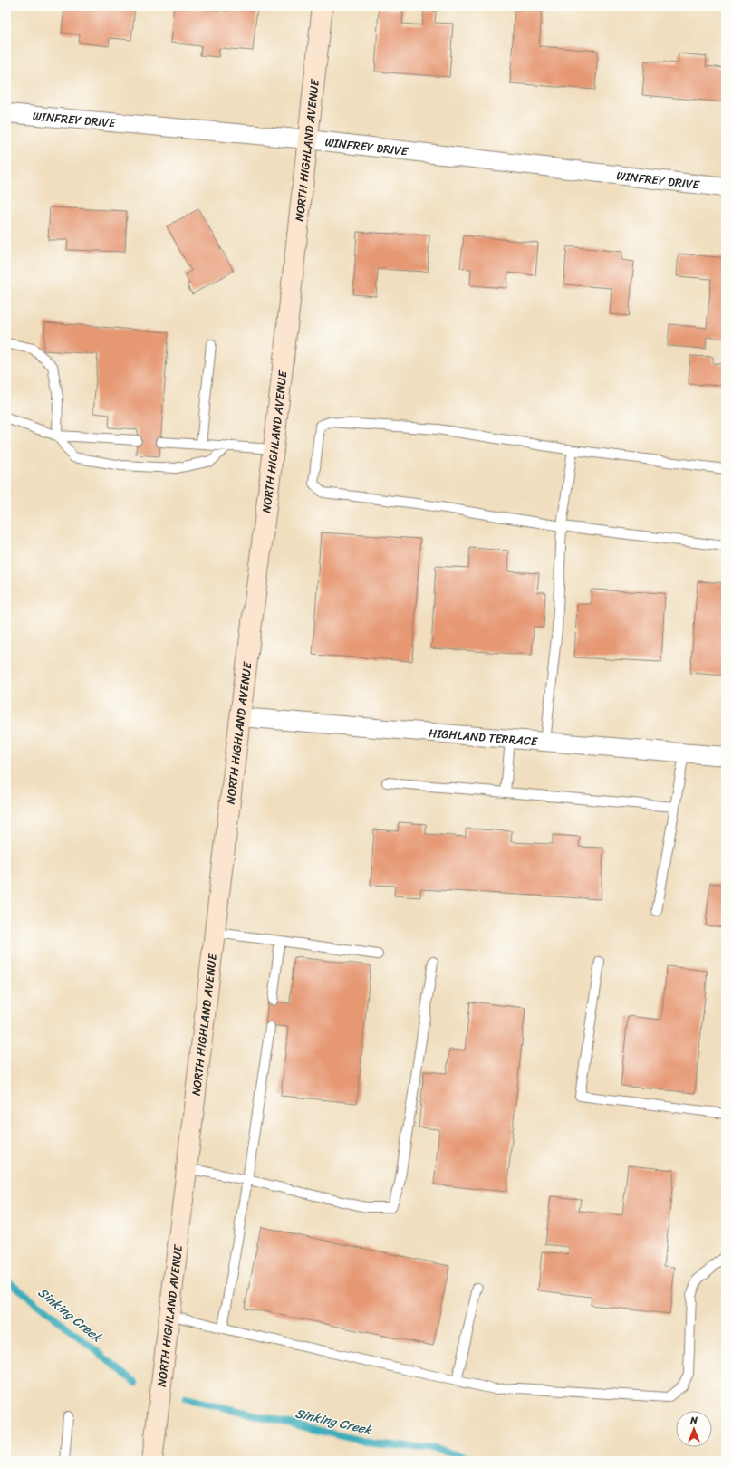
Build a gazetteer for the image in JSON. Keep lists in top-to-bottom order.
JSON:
{
  "streets": {
    "street": ["WINFREY DRIVE", "NORTH HIGHLAND AVENUE", "HIGHLAND TERRACE"]
  },
  "crossings": [
    ["WINFREY DRIVE", "NORTH HIGHLAND AVENUE"],
    ["NORTH HIGHLAND AVENUE", "HIGHLAND TERRACE"]
  ],
  "water": ["Sinking Creek"],
  "north": "top"
}
